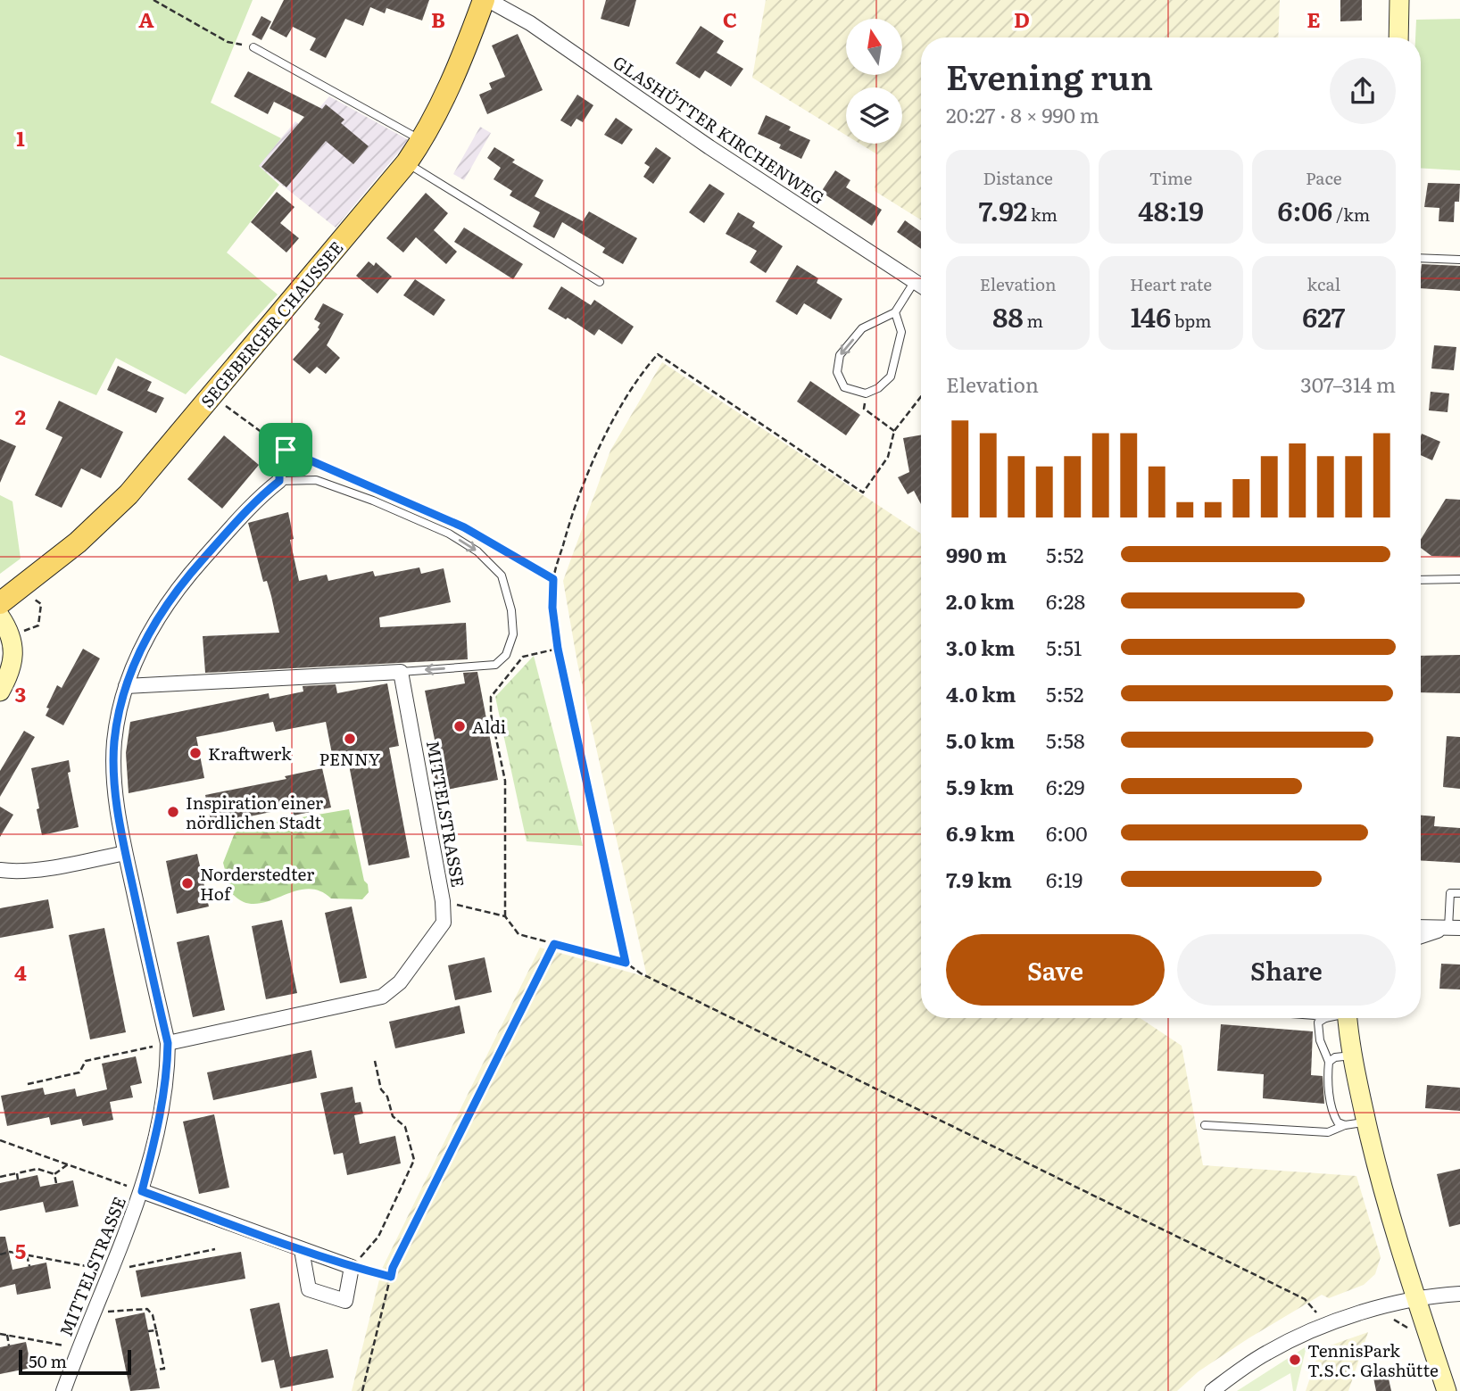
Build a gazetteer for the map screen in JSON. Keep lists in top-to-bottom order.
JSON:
{
  "streets": {
    "main road": ["SEGEBERGER CHAUSSEE"],
    "street": ["GLASHÜTTER KIRCHENWEG", "MITTELSTRASSE"]
  },
  "places": [
    "Aldi",
    "PENNY",
    "Kraftwerk",
    "Inspiration einer nördlichen Stadt",
    "Norderstedter Hof",
    "TennisPark T.S.C. Glashütte"
  ],
  "scale_bar": "50 m",
  "north": "top",
  "page": {
    "heading": ["Evening run", "20:27 · 8 × 990 m"],
    "stats": [
      ["Distance", "7.92 km"],
      ["Time", "48:19"],
      ["Pace", "6:06 /km"],
      ["Elevation", "88 m"],
      ["Heart rate", "146 bpm"],
      ["kcal", "627"]
    ],
    "chart": ["Elevation", "307–314 m"],
    "list": [
      {
        "name": "990 m",
        "note": "5:52"
      },
      {
        "name": "2.0 km",
        "note": "6:28"
      },
      {
        "name": "3.0 km",
        "note": "5:51"
      },
      {
        "name": "4.0 km",
        "note": "5:52"
      },
      {
        "name": "5.0 km",
        "note": "5:58"
      },
      {
        "name": "5.9 km",
        "note": "6:29"
      },
      {
        "name": "6.9 km",
        "note": "6:00"
      },
      {
        "name": "7.9 km",
        "note": "6:19"
      }
    ],
    "buttons": ["Save", "Share"],
    "scale": "50 m"
  },
  "grid": {
    "columns": [
      "A",
      "B",
      "C",
      "D",
      "E"
    ],
    "rows": [
      "1",
      "2",
      "3",
      "4",
      "5"
    ]
  }
}
